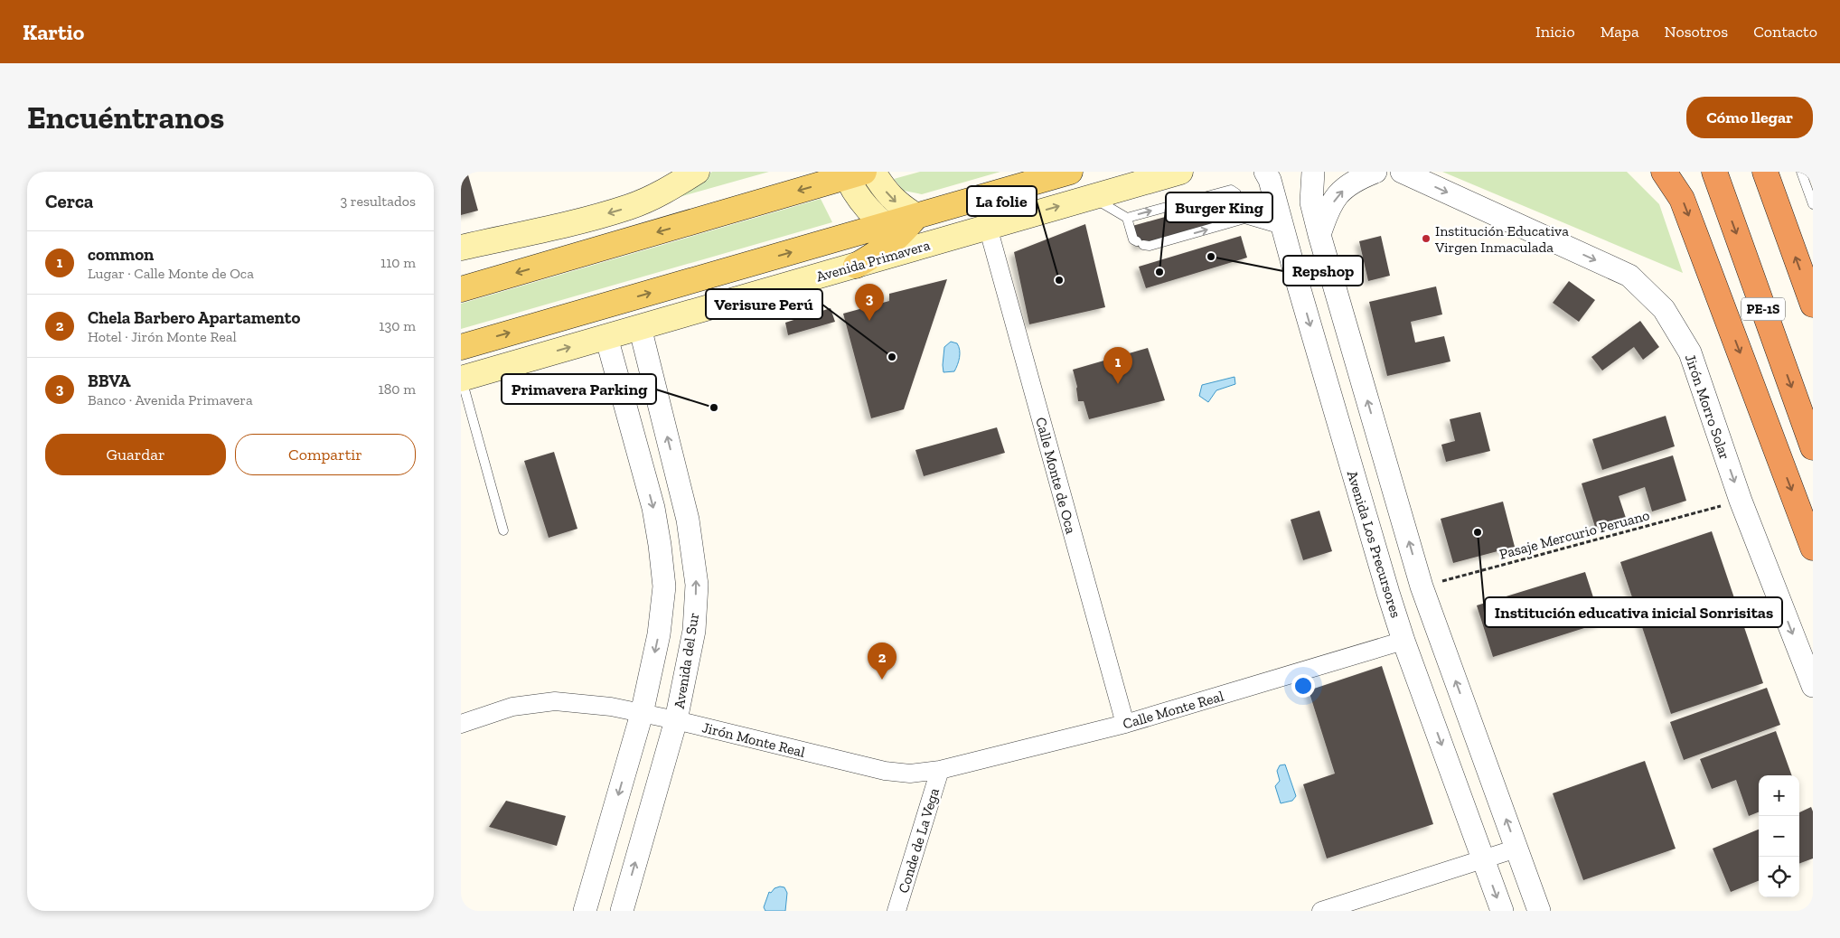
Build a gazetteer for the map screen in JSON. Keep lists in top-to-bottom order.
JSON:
{
  "streets": {
    "highway": ["PE-1S"],
    "main road": ["Avenida Primavera"],
    "street": [
      "Jirón Morro Solar",
      "Calle Monte de Oca",
      "Avenida Los Precursores",
      "Avenida del Sur",
      "Calle Monte Real",
      "Jirón Monte Real",
      "Conde de La Vega"
    ],
    "path": ["Pasaje Mercurio Peruano"]
  },
  "crossings": [
    ["Avenida Primavera", "Calle Monte de Oca"],
    ["Avenida Primavera", "Avenida del Sur"],
    ["Jirón Morro Solar", "Pasaje Mercurio Peruano"],
    ["Calle Monte de Oca", "Calle Monte Real"],
    ["Avenida Los Precursores", "Calle Monte Real"],
    ["Avenida del Sur", "Jirón Monte Real"],
    ["Calle Monte Real", "Jirón Monte Real"],
    ["Calle Monte Real", "Conde de La Vega"],
    ["Jirón Monte Real", "Conde de La Vega"]
  ],
  "one_way": ["Jirón Morro Solar"],
  "places": [
    "Institución Educativa Virgen Inmaculada",
    "Repshop",
    "Burger King",
    "La folie",
    "Verisure Perú",
    "Primavera Parking",
    "Institución educativa inicial Sonrisitas"
  ],
  "page": {
    "header": "Kartio",
    "nav": [
      "Inicio",
      "Mapa",
      "Nosotros",
      "Contacto"
    ],
    "buttons": [
      "Cómo llegar",
      ["Guardar", "Compartir"]
    ],
    "title": "Encuéntranos",
    "heading": ["Cerca", "3 resultados"],
    "list": [
      {
        "mark": "1",
        "name": "common",
        "note": "Lugar · Calle Monte de Oca",
        "value": "110 m"
      },
      {
        "mark": "2",
        "name": "Chela Barbero Apartamento",
        "note": "Hotel · Jirón Monte Real",
        "value": "130 m"
      },
      {
        "mark": "3",
        "name": "BBVA",
        "note": "Banco · Avenida Primavera",
        "value": "180 m"
      }
    ],
    "pins": ["3", "1", "2"],
    "map_buttons": ["+", "−"]
  }
}
